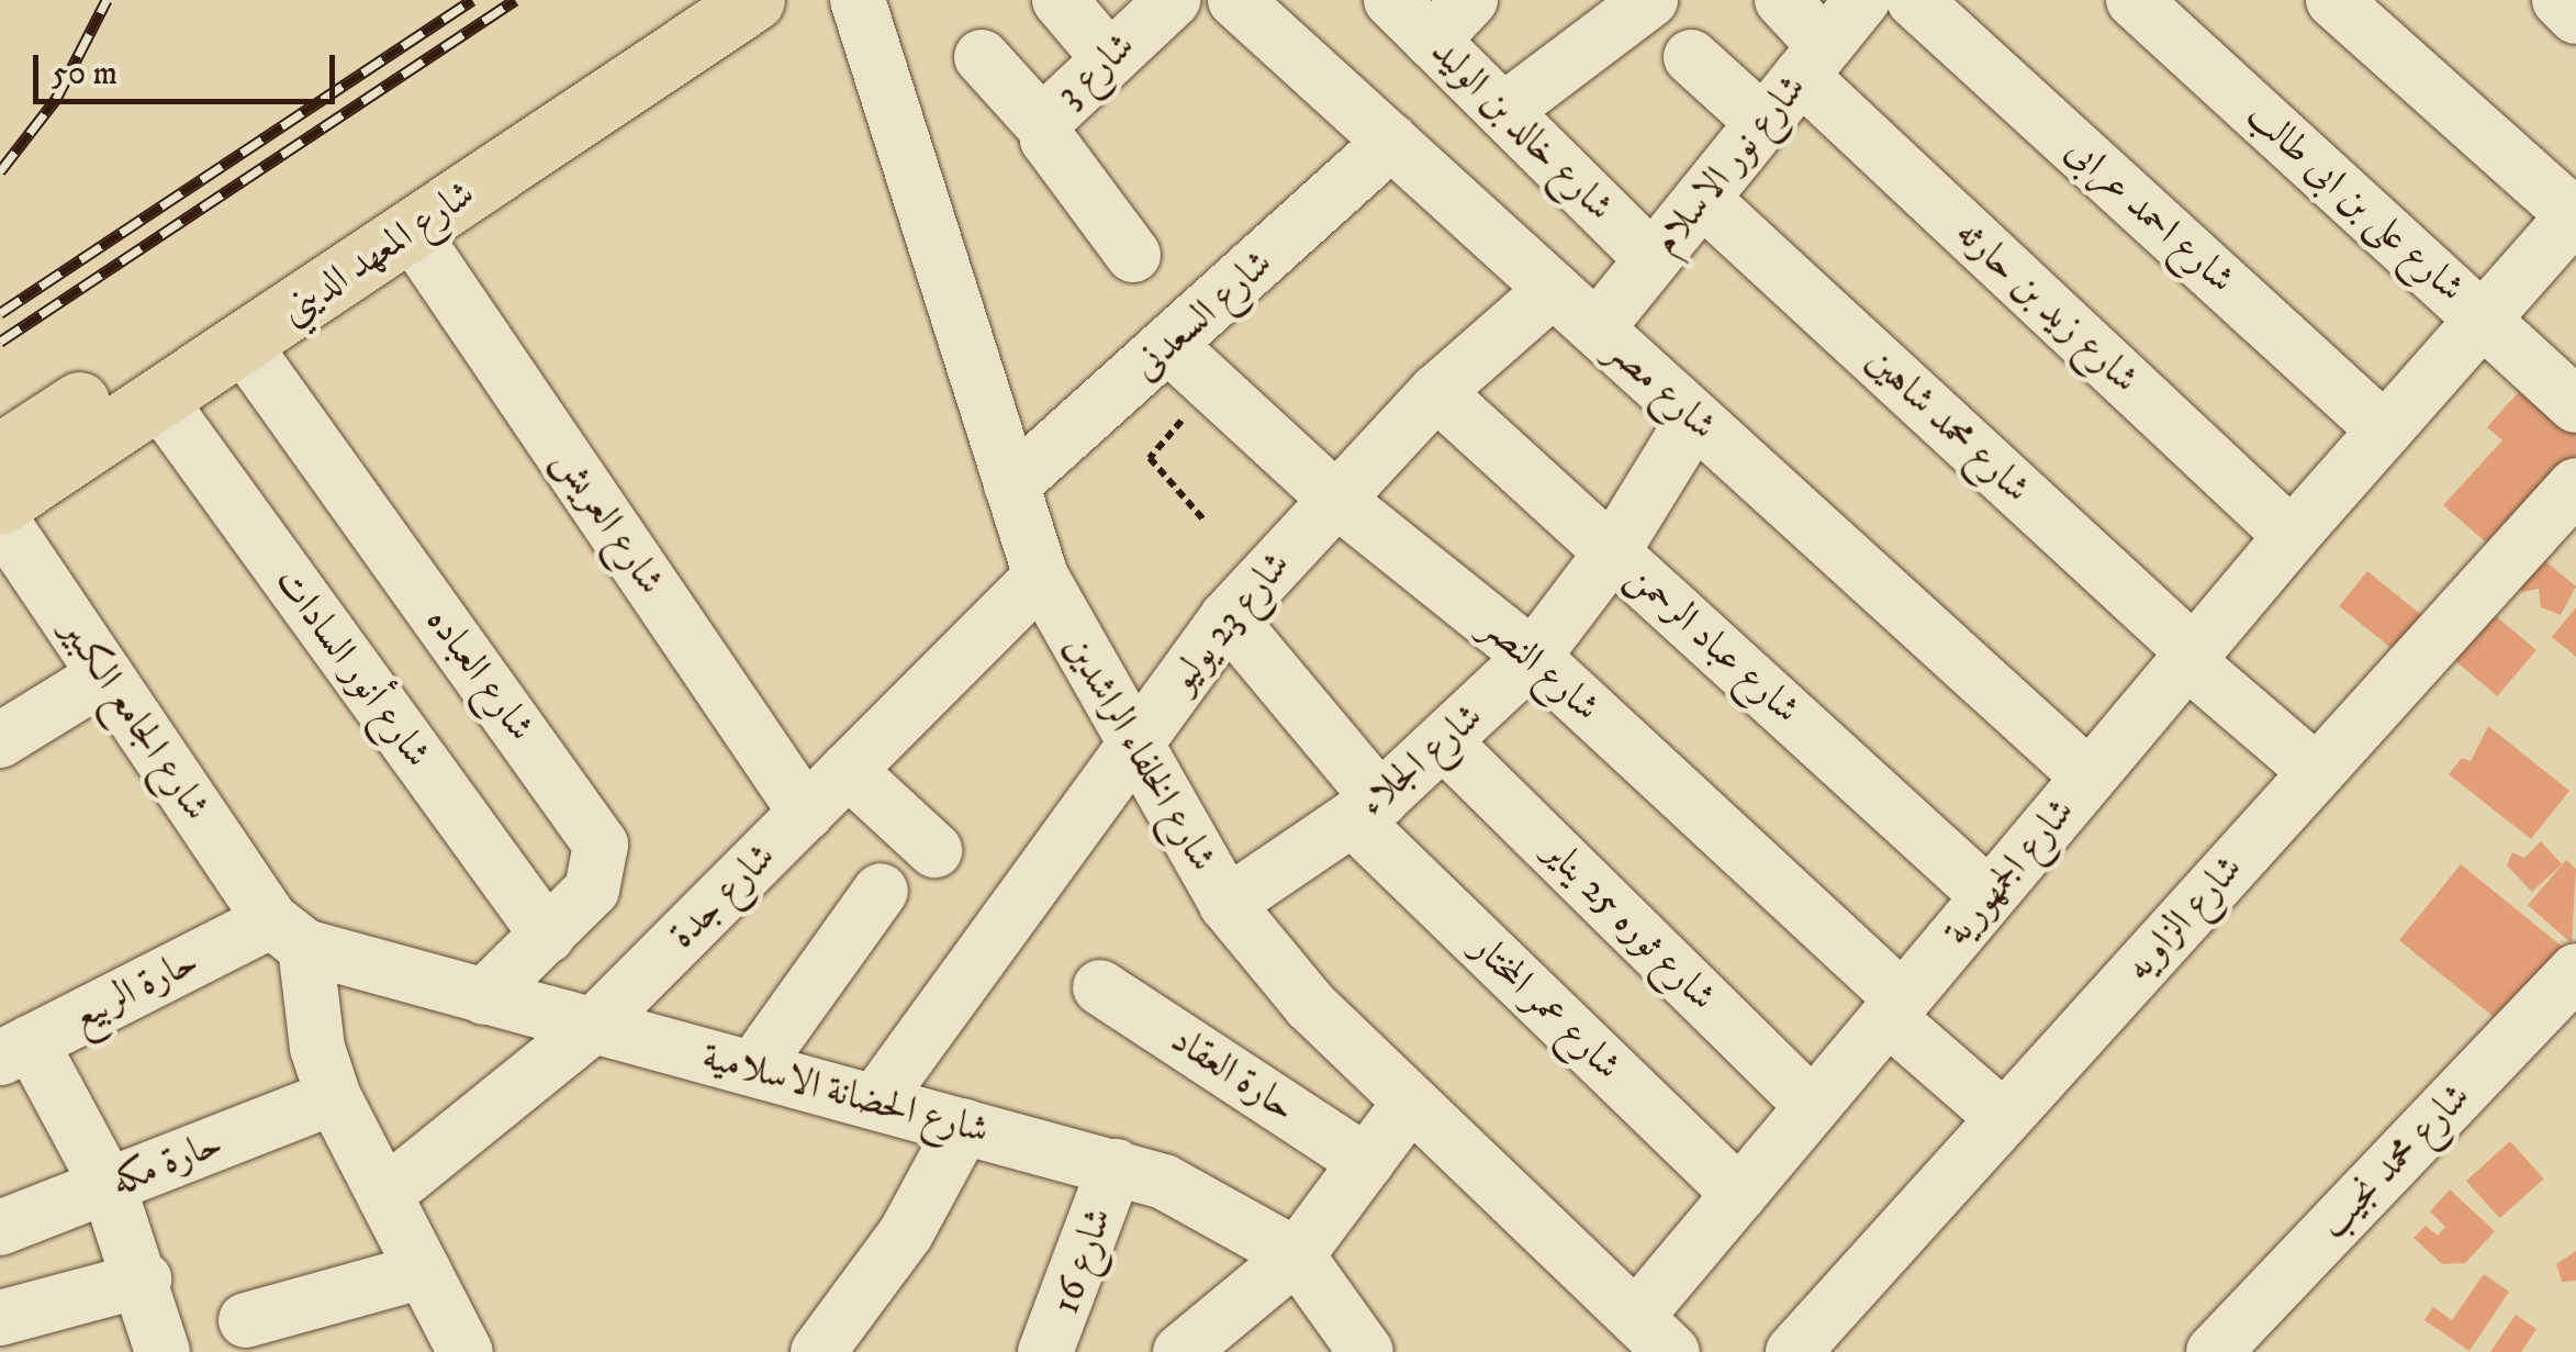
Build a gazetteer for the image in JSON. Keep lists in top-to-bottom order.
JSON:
{
  "streets": {
    "main road": ["شارع المعهد الديني"],
    "street": [
      "شارع 3",
      "شارع خالد بن الوليد",
      "شارع نور الاسلام",
      "شارع على بن ابى طالب",
      "شارع احمد عرابى",
      "شارع زيد بن حارثه",
      "شارع السعدنى",
      "شارع مصر",
      "شارع محمد شاهين",
      "شارع العريش",
      "شارع 23 يوليو",
      "شارع عباد الرحمن",
      "شارع أنور السادات",
      "شارع النصر",
      "شارع العباده",
      "شارع الجامع الكبير",
      "شارع الخلفاء الراشدين",
      "شارع الجلاء",
      "شارع الجمهورية",
      "شارع جدة",
      "شارع الزاويه",
      "شارع ثوره 25 يناير",
      "حارة الربيع",
      "شارع عمر المختار",
      "حارة العقاد",
      "شارع الحضانة الاسلامية",
      "شارع محمد نجيب",
      "حارة مكه",
      "شارع 16"
    ]
  },
  "crossings": [
    ["شارع خالد بن الوليد", "شارع نور الاسلام"],
    ["شارع نور الاسلام", "شارع زيد بن حارثه"],
    ["شارع نور الاسلام", "شارع مصر"],
    ["شارع نور الاسلام", "شارع محمد شاهين"],
    ["شارع على بن ابى طالب", "شارع الجمهورية"],
    ["شارع احمد عرابى", "شارع الجمهورية"],
    ["شارع المعهد الديني", "شارع العريش"],
    ["شارع المعهد الديني", "شارع أنور السادات"],
    ["شارع المعهد الديني", "شارع العباده"],
    ["شارع زيد بن حارثه", "شارع الجمهورية"],
    ["شارع السعدنى", "شارع مصر"],
    ["شارع السعدنى", "شارع النصر"],
    ["شارع السعدنى", "شارع الخلفاء الراشدين"],
    ["شارع مصر", "شارع 23 يوليو"],
    ["شارع مصر", "شارع الجلاء"],
    ["شارع مصر", "شارع الجمهورية"],
    ["شارع محمد شاهين", "شارع الجمهورية"],
    ["شارع محمد شاهين", "شارع الزاويه"],
    ["شارع العريش", "شارع جدة"],
    ["شارع 23 يوليو", "شارع عباد الرحمن"],
    ["شارع 23 يوليو", "شارع النصر"],
    ["شارع 23 يوليو", "شارع الخلفاء الراشدين"],
    ["شارع 23 يوليو", "شارع عمر المختار"],
    ["شارع 23 يوليو", "شارع الحضانة الاسلامية"],
    ["شارع عباد الرحمن", "شارع الجلاء"],
    ["شارع عباد الرحمن", "شارع الجمهورية"],
    ["شارع أنور السادات", "شارع العباده"],
    ["شارع النصر", "شارع الجلاء"],
    ["شارع النصر", "شارع الجمهورية"],
    ["شارع النصر", "شارع الزاويه"],
    ["شارع العباده", "شارع الحضانة الاسلامية"],
    ["شارع الجامع الكبير", "شارع جدة"],
    ["شارع الجامع الكبير", "حارة الربيع"],
    ["شارع الجامع الكبير", "شارع الحضانة الاسلامية"],
    ["شارع الجامع الكبير", "حارة مكه"],
    ["شارع الخلفاء الراشدين", "شارع الجلاء"],
    ["شارع الخلفاء الراشدين", "شارع الجمهورية"],
    ["شارع الخلفاء الراشدين", "شارع جدة"],
    ["شارع الجلاء", "شارع ثوره 25 يناير"],
    ["شارع الجلاء", "شارع عمر المختار"],
    ["شارع الجمهورية", "شارع ثوره 25 يناير"],
    ["شارع الجمهورية", "شارع عمر المختار"],
    ["شارع جدة", "شارع الحضانة الاسلامية"],
    ["حارة الربيع", "شارع الحضانة الاسلامية"],
    ["شارع الحضانة الاسلامية", "شارع 16"]
  ],
  "scale_bar": "50 m"
}
